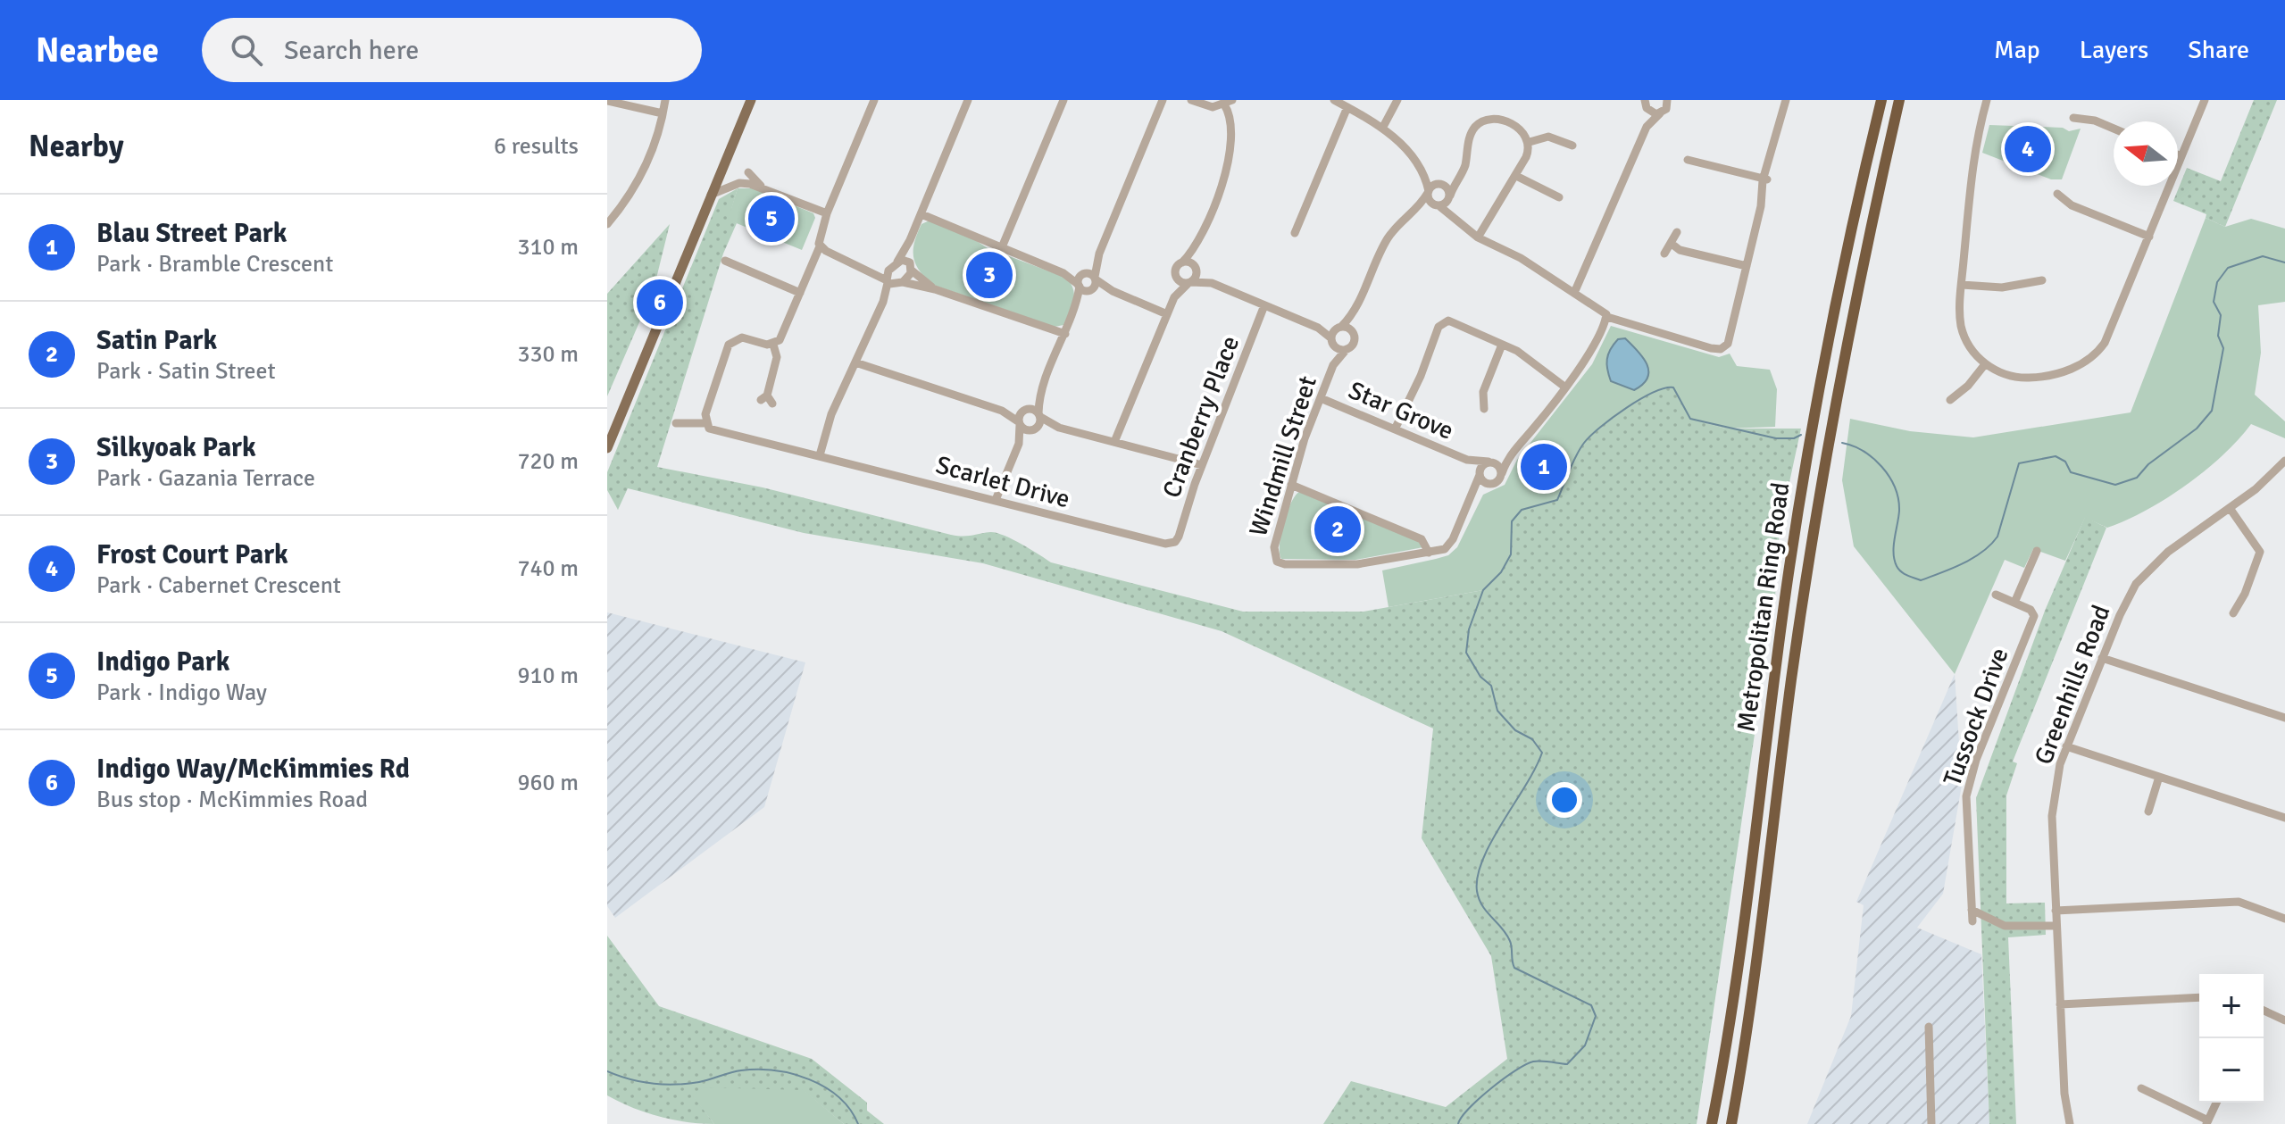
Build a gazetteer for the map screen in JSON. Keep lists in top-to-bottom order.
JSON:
{
  "streets": {
    "highway": ["Metropolitan Ring Road"],
    "street": [
      "Star Grove",
      "Cranberry Place",
      "Windmill Street",
      "Scarlet Drive",
      "Greenhills Road",
      "Tussock Drive"
    ]
  },
  "crossings": [
    ["Star Grove", "Windmill Street"],
    ["Cranberry Place", "Scarlet Drive"]
  ],
  "north": "left",
  "page": {
    "header": "Nearbee",
    "search": "Search here",
    "nav": ["Map", "Layers", "Share"],
    "heading": ["Nearby", "6 results"],
    "pins": [
      "4",
      "5",
      "3",
      "6",
      "1",
      "2"
    ],
    "list": [
      {
        "mark": "1",
        "name": "Blau Street Park",
        "note": "Park · Bramble Crescent",
        "value": "310 m"
      },
      {
        "mark": "2",
        "name": "Satin Park",
        "note": "Park · Satin Street",
        "value": "330 m"
      },
      {
        "mark": "3",
        "name": "Silkyoak Park",
        "note": "Park · Gazania Terrace",
        "value": "720 m"
      },
      {
        "mark": "4",
        "name": "Frost Court Park",
        "note": "Park · Cabernet Crescent",
        "value": "740 m"
      },
      {
        "mark": "5",
        "name": "Indigo Park",
        "note": "Park · Indigo Way",
        "value": "910 m"
      },
      {
        "mark": "6",
        "name": "Indigo Way/McKimmies Rd",
        "note": "Bus stop · McKimmies Road",
        "value": "960 m"
      }
    ],
    "map_buttons": ["+", "−"]
  }
}
